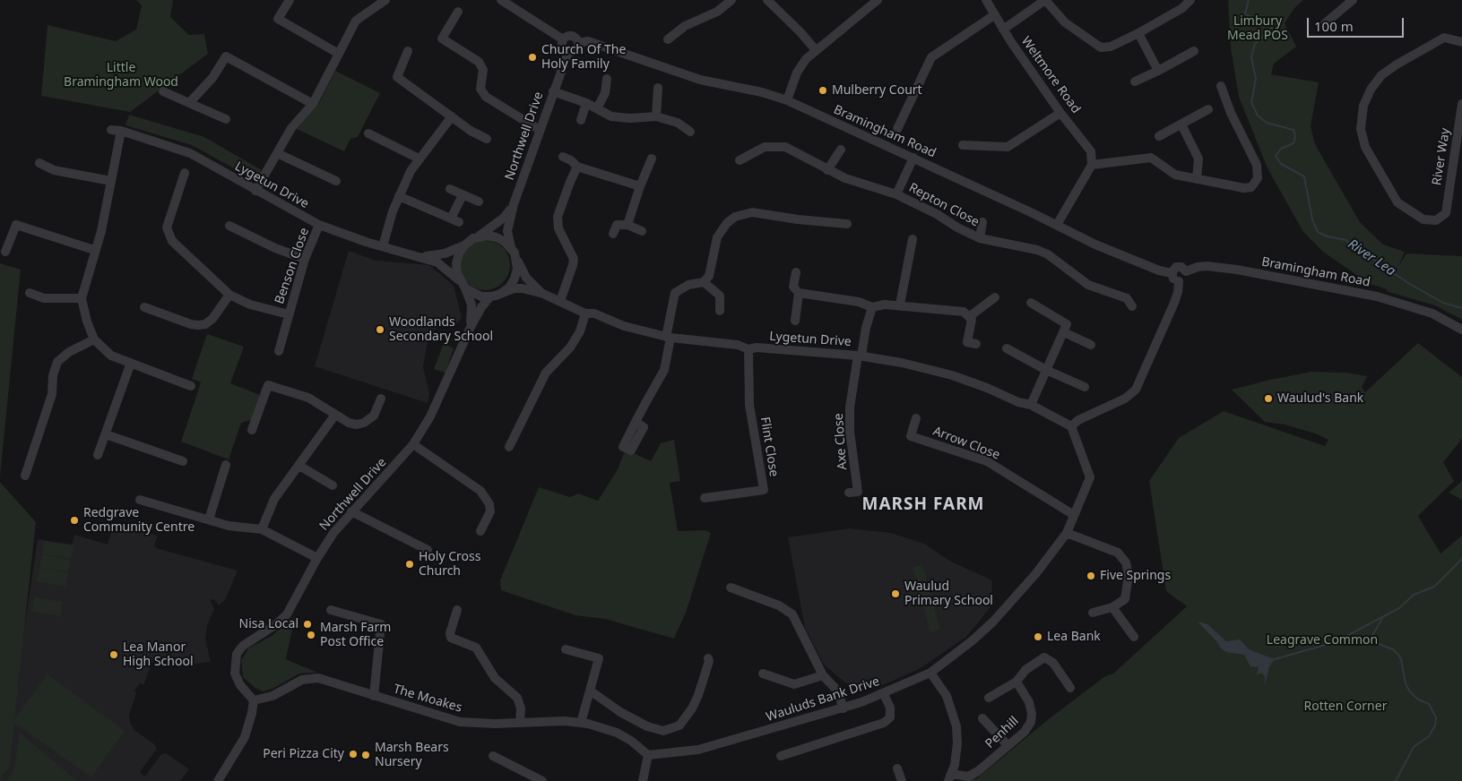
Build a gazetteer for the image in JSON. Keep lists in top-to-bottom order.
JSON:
{
  "streets": {
    "street": [
      "Weltmore Road",
      "Bramingham Road",
      "Northwell Drive",
      "River Way",
      "Lygetun Drive",
      "Repton Close",
      "Benson Close",
      "Axe Close",
      "Arrow Close",
      "Flint Close",
      "The Moakes",
      "Wauluds Bank Drive",
      "Penhill"
    ]
  },
  "crossings": [
    ["Bramingham Road", "Northwell Drive"],
    ["Bramingham Road", "Repton Close"],
    ["Northwell Drive", "Lygetun Drive"],
    ["Northwell Drive", "The Moakes"],
    ["Lygetun Drive", "Benson Close"],
    ["Lygetun Drive", "Axe Close"],
    ["Lygetun Drive", "Flint Close"],
    ["Lygetun Drive", "Wauluds Bank Drive"],
    ["Arrow Close", "Wauluds Bank Drive"],
    ["The Moakes", "Wauluds Bank Drive"]
  ],
  "districts": ["MARSH FARM"],
  "water": ["River Lea"],
  "parks": [
    "Limbury Mead POS",
    "Little Bramingham Wood",
    "Leagrave Common",
    "Rotten Corner"
  ],
  "places": [
    "Church Of The Holy Family",
    "Mulberry Court",
    "Woodlands Secondary School",
    "Waulud's Bank",
    "Redgrave Community Centre",
    "Holy Cross Church",
    "Five Springs",
    "Waulud Primary School",
    "Nisa Local",
    "Marsh Farm Post Office",
    "Lea Bank",
    "Lea Manor High School",
    "Peri Pizza City",
    "Marsh Bears Nursery"
  ],
  "scale_bar": "100 m"
}
